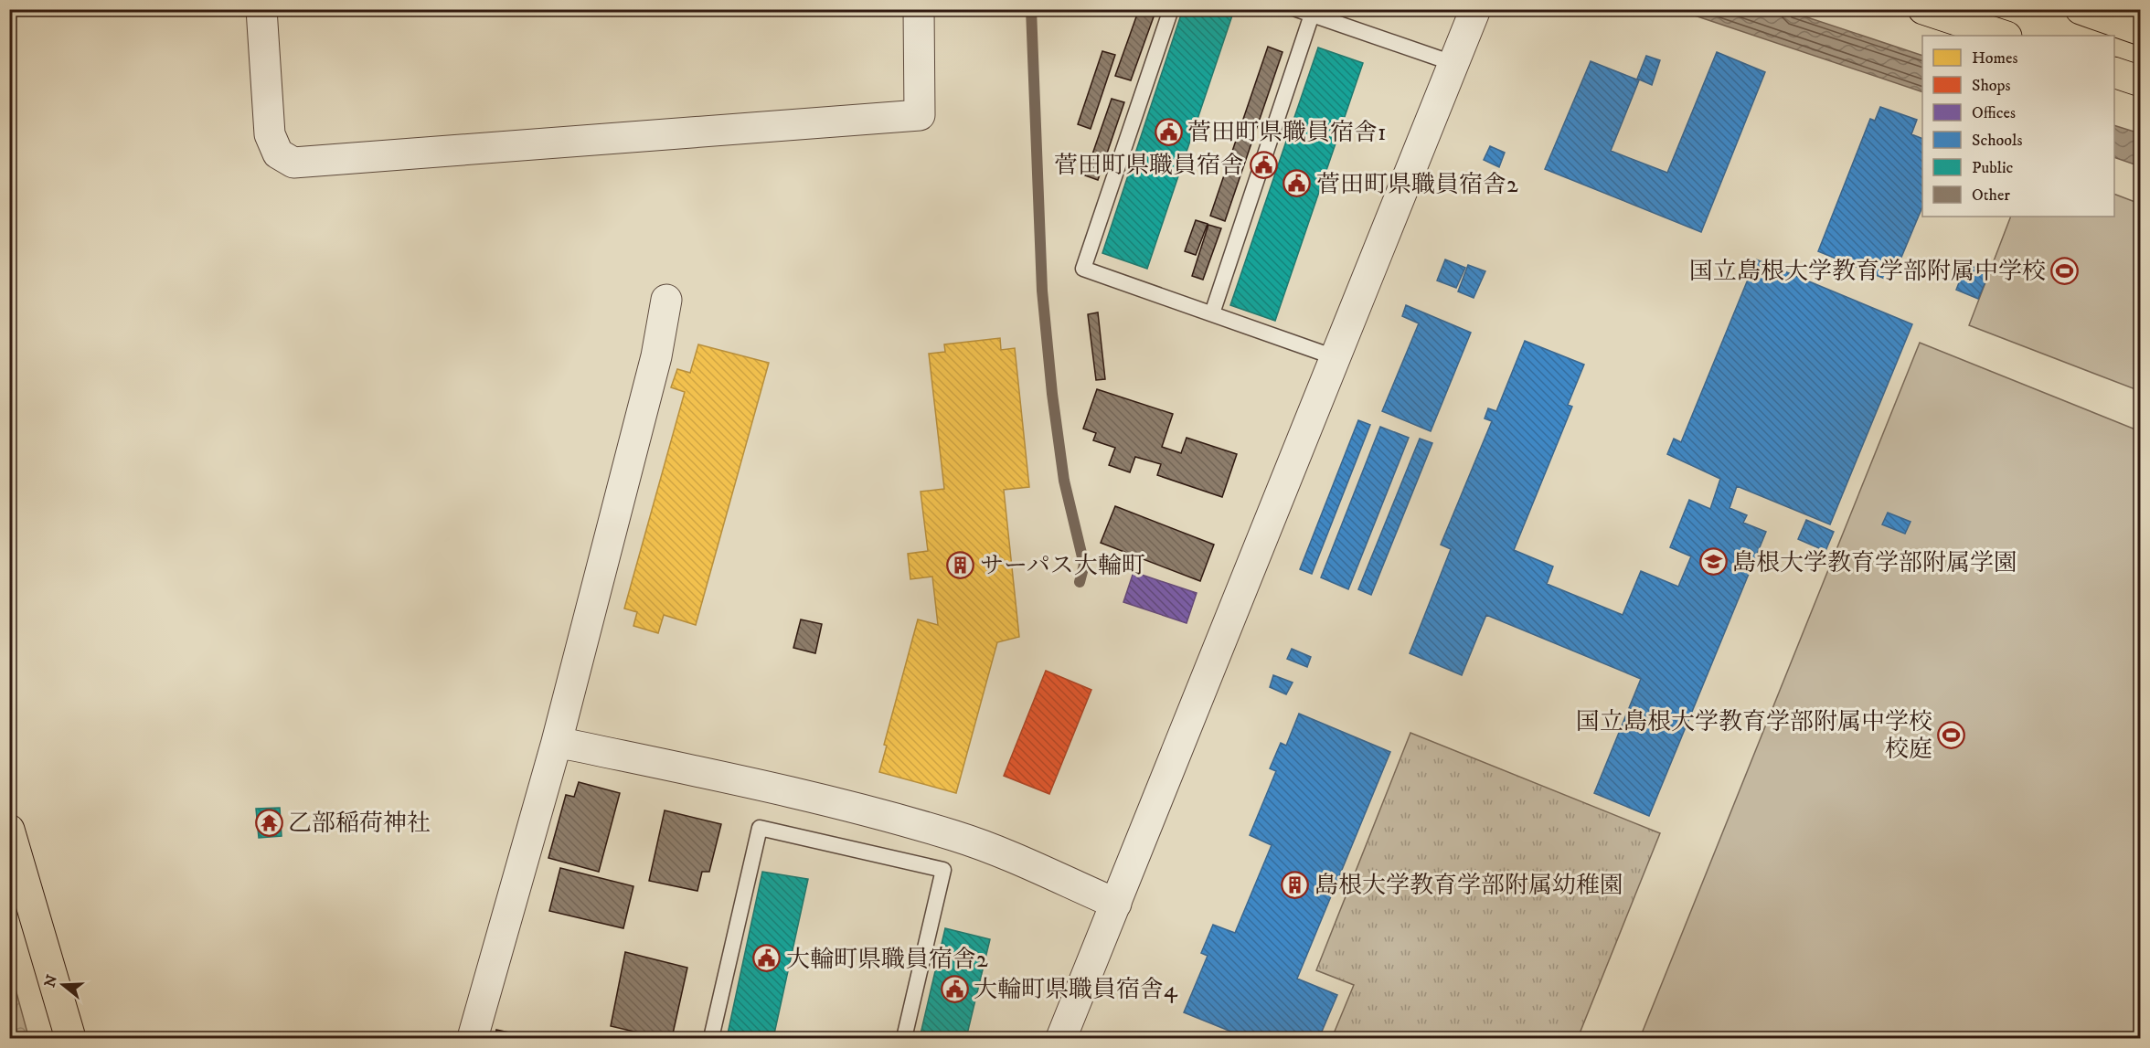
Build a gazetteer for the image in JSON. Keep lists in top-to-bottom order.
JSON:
{
  "places": {
    "public building": [
      "菅田町県職員宿舎1",
      "菅田町県職員宿舎",
      "菅田町県職員宿舎2",
      "大輪町県職員宿舎2",
      "大輪町県職員宿舎4"
    ],
    "sports": ["国立島根大学教育学部附属中学校", "国立島根大学教育学部附属中学校 校庭"],
    "school or university": ["島根大学教育学部附属学園"],
    "building": ["サーパス大輪町", "島根大学教育学部附属幼稚園"],
    "temple": ["乙部稲荷神社"]
  },
  "legend": [
    "Homes",
    "Shops",
    "Offices",
    "Schools",
    "Public",
    "Other"
  ],
  "north": "left"
}
